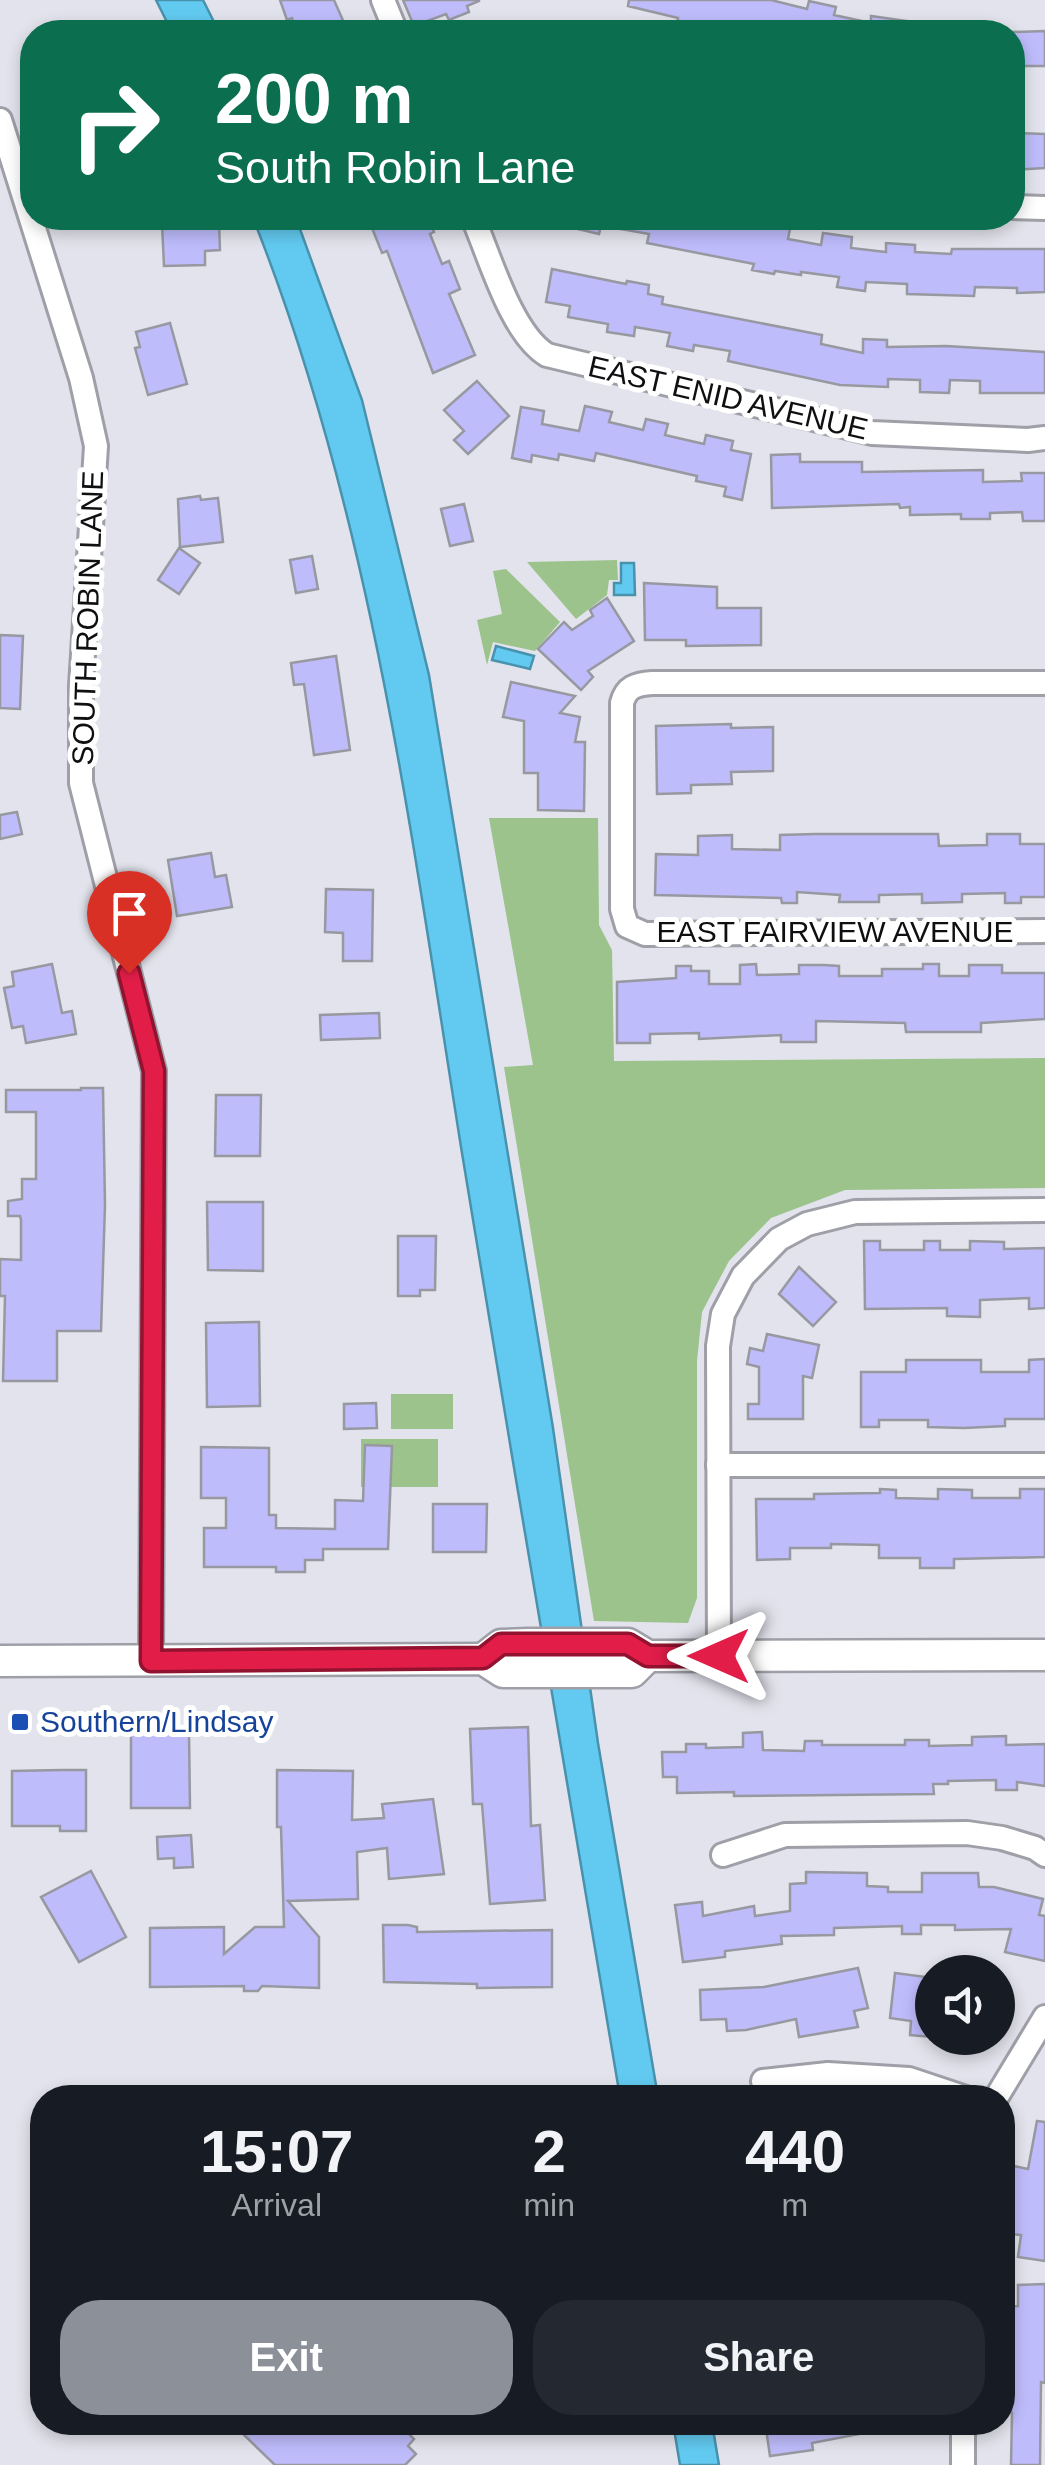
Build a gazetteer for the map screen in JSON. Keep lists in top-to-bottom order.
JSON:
{
  "streets": {
    "street": ["EAST ENID AVENUE", "SOUTH ROBIN LANE", "EAST FAIRVIEW AVENUE"]
  },
  "places": {
    "transit": ["Southern/Lindsay"]
  },
  "page": {
    "turn": ["200 m", "South Robin Lane"],
    "eta": [
      "15:07",
      "Arrival",
      "2",
      "min",
      "440",
      "m"
    ],
    "buttons": ["Exit", "Share"]
  }
}
